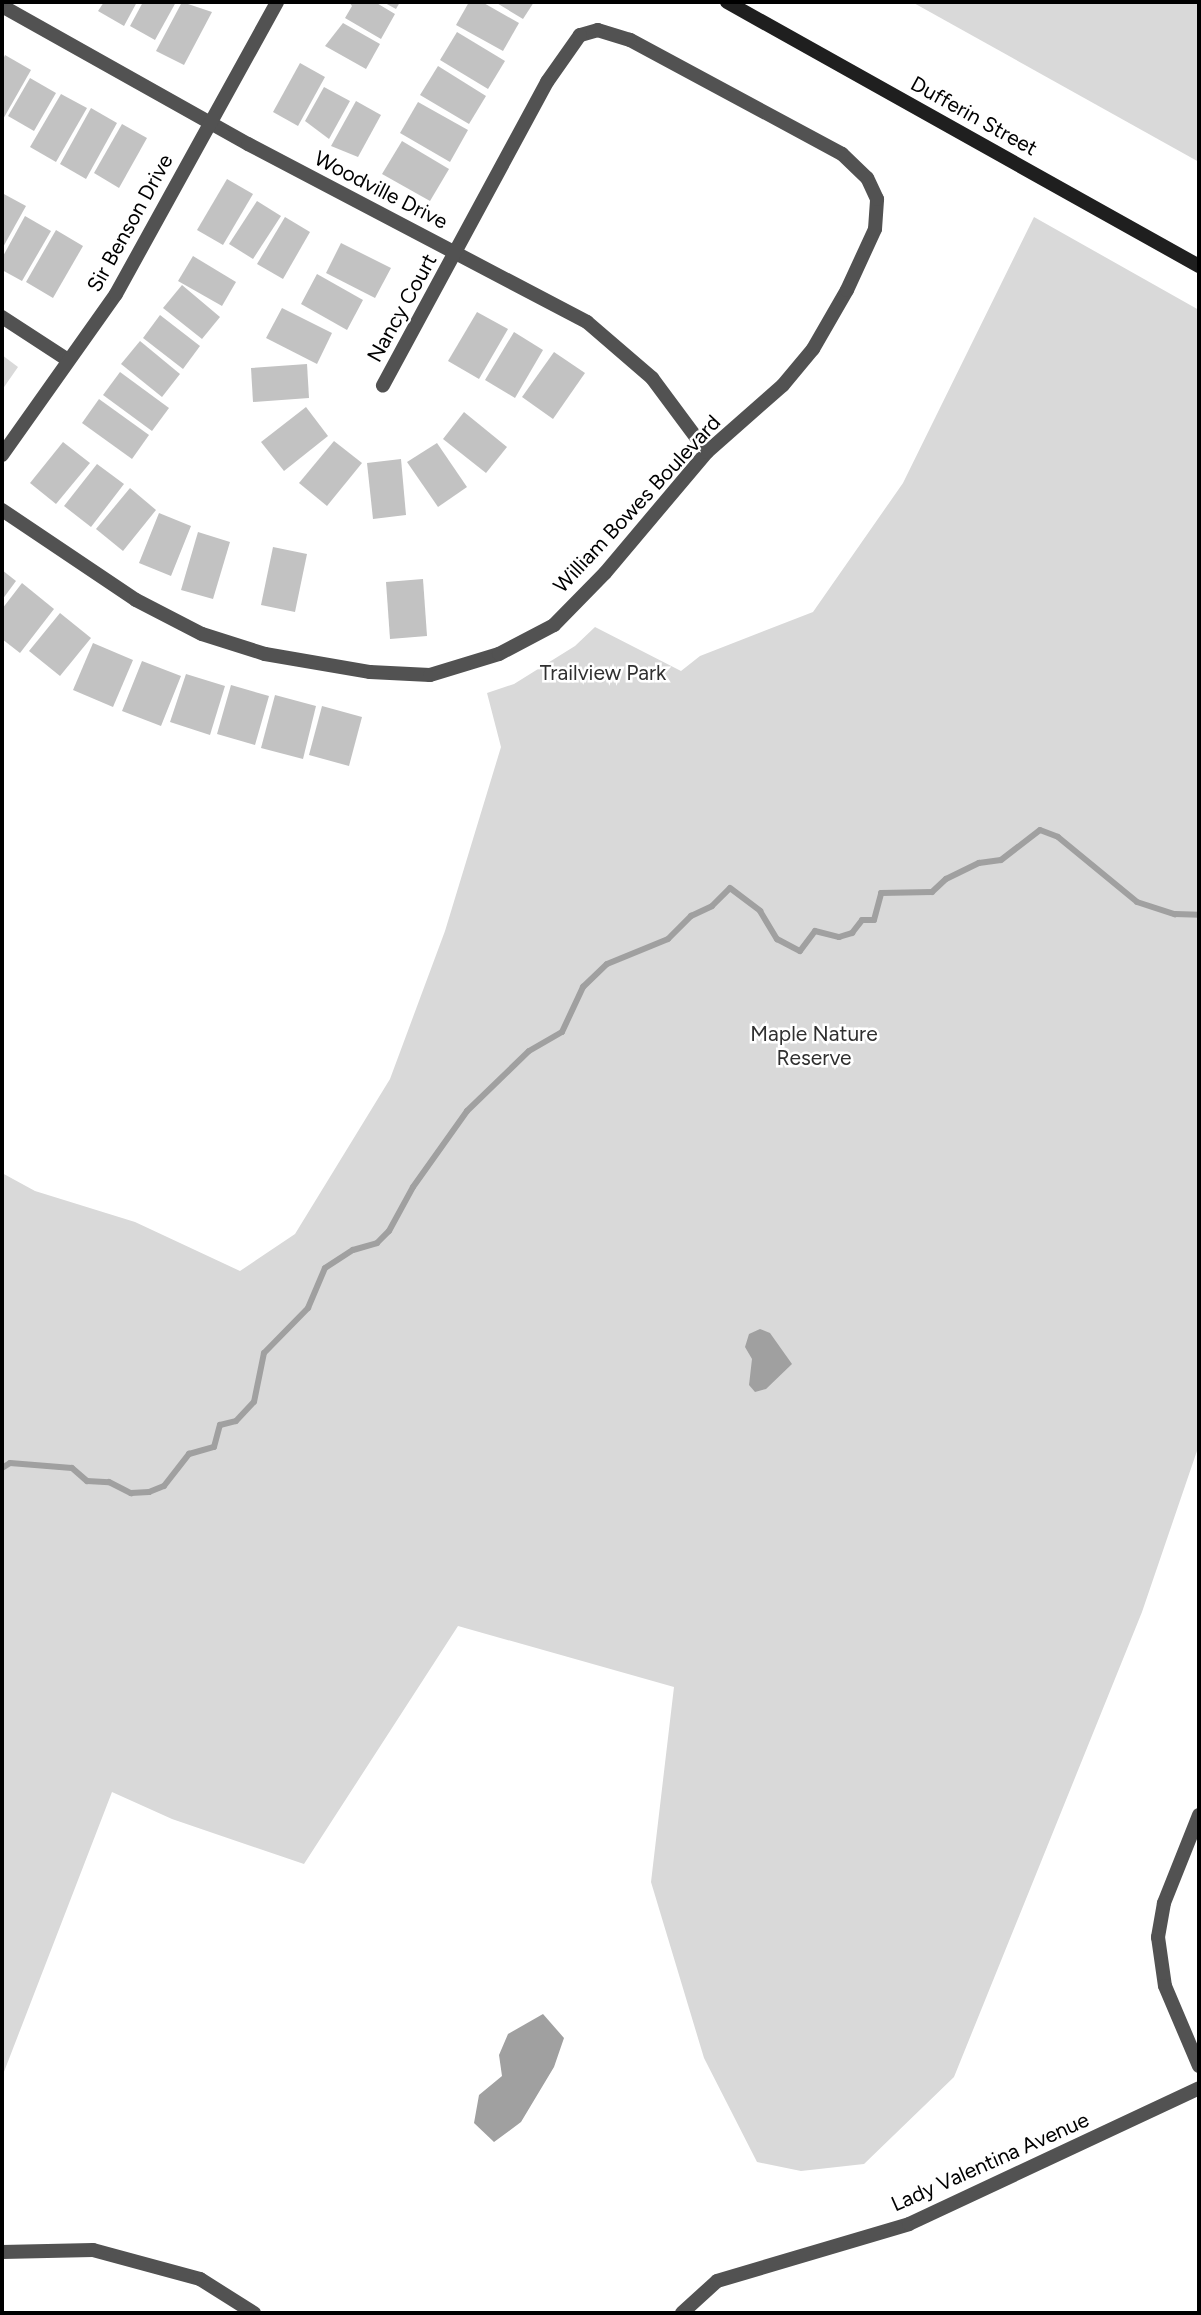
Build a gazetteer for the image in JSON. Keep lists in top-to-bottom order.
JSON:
{
  "streets": {
    "main road": ["Dufferin Street"],
    "street": [
      "Woodville Drive",
      "Sir Benson Drive",
      "Nancy Court",
      "William Bowes Boulevard",
      "Lady Valentina Avenue"
    ]
  },
  "crossings": [
    ["Woodville Drive", "Sir Benson Drive"],
    ["Woodville Drive", "Nancy Court"],
    ["Woodville Drive", "William Bowes Boulevard"],
    ["Nancy Court", "William Bowes Boulevard"]
  ],
  "parks": ["Trailview Park", "Maple Nature Reserve"]
}
